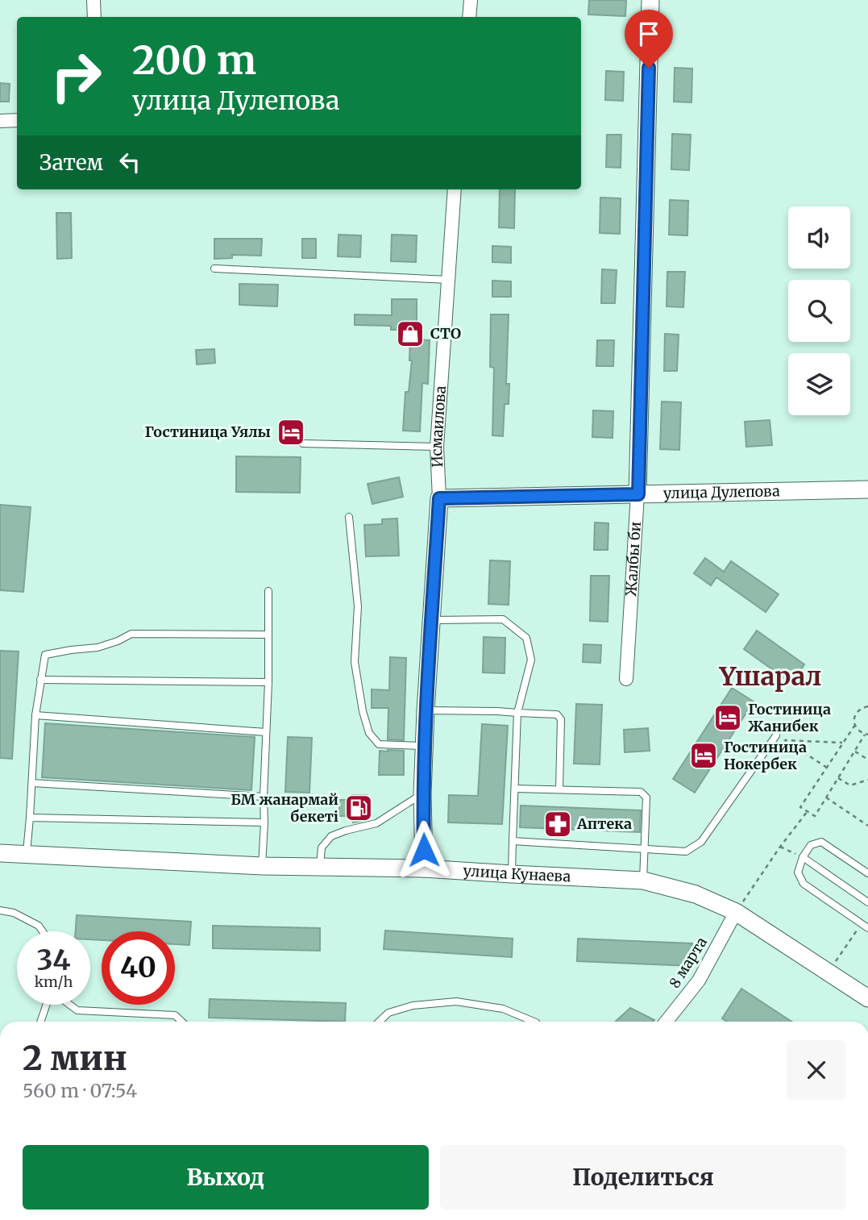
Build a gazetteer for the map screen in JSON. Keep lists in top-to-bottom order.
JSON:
{
  "streets": {
    "street": [
      "Исмаилова",
      "улица Дулепова",
      "Жалбы би",
      "улица Кунаева",
      "8 марта"
    ]
  },
  "crossings": [
    ["Исмаилова", "улица Дулепова"],
    ["Исмаилова", "улица Кунаева"],
    ["улица Дулепова", "Жалбы би"],
    ["улица Кунаева", "8 марта"]
  ],
  "districts": ["Үшарал"],
  "places": {
    "shop": ["СТО"],
    "hotel": ["Гостиница Уялы", "Гостиница Жанибек", "Гостиница Нокербек"],
    "fuel station": ["БМ жанармай бекеті"],
    "pharmacy": ["Аптека"]
  },
  "page": {
    "turn": ["200 m", "улица Дулепова"],
    "then": "Затем",
    "speed": "34 km/h",
    "limit": "40",
    "heading": ["2 мин", "560 m · 07:54"],
    "buttons": ["Выход", "Поделиться"]
  }
}
